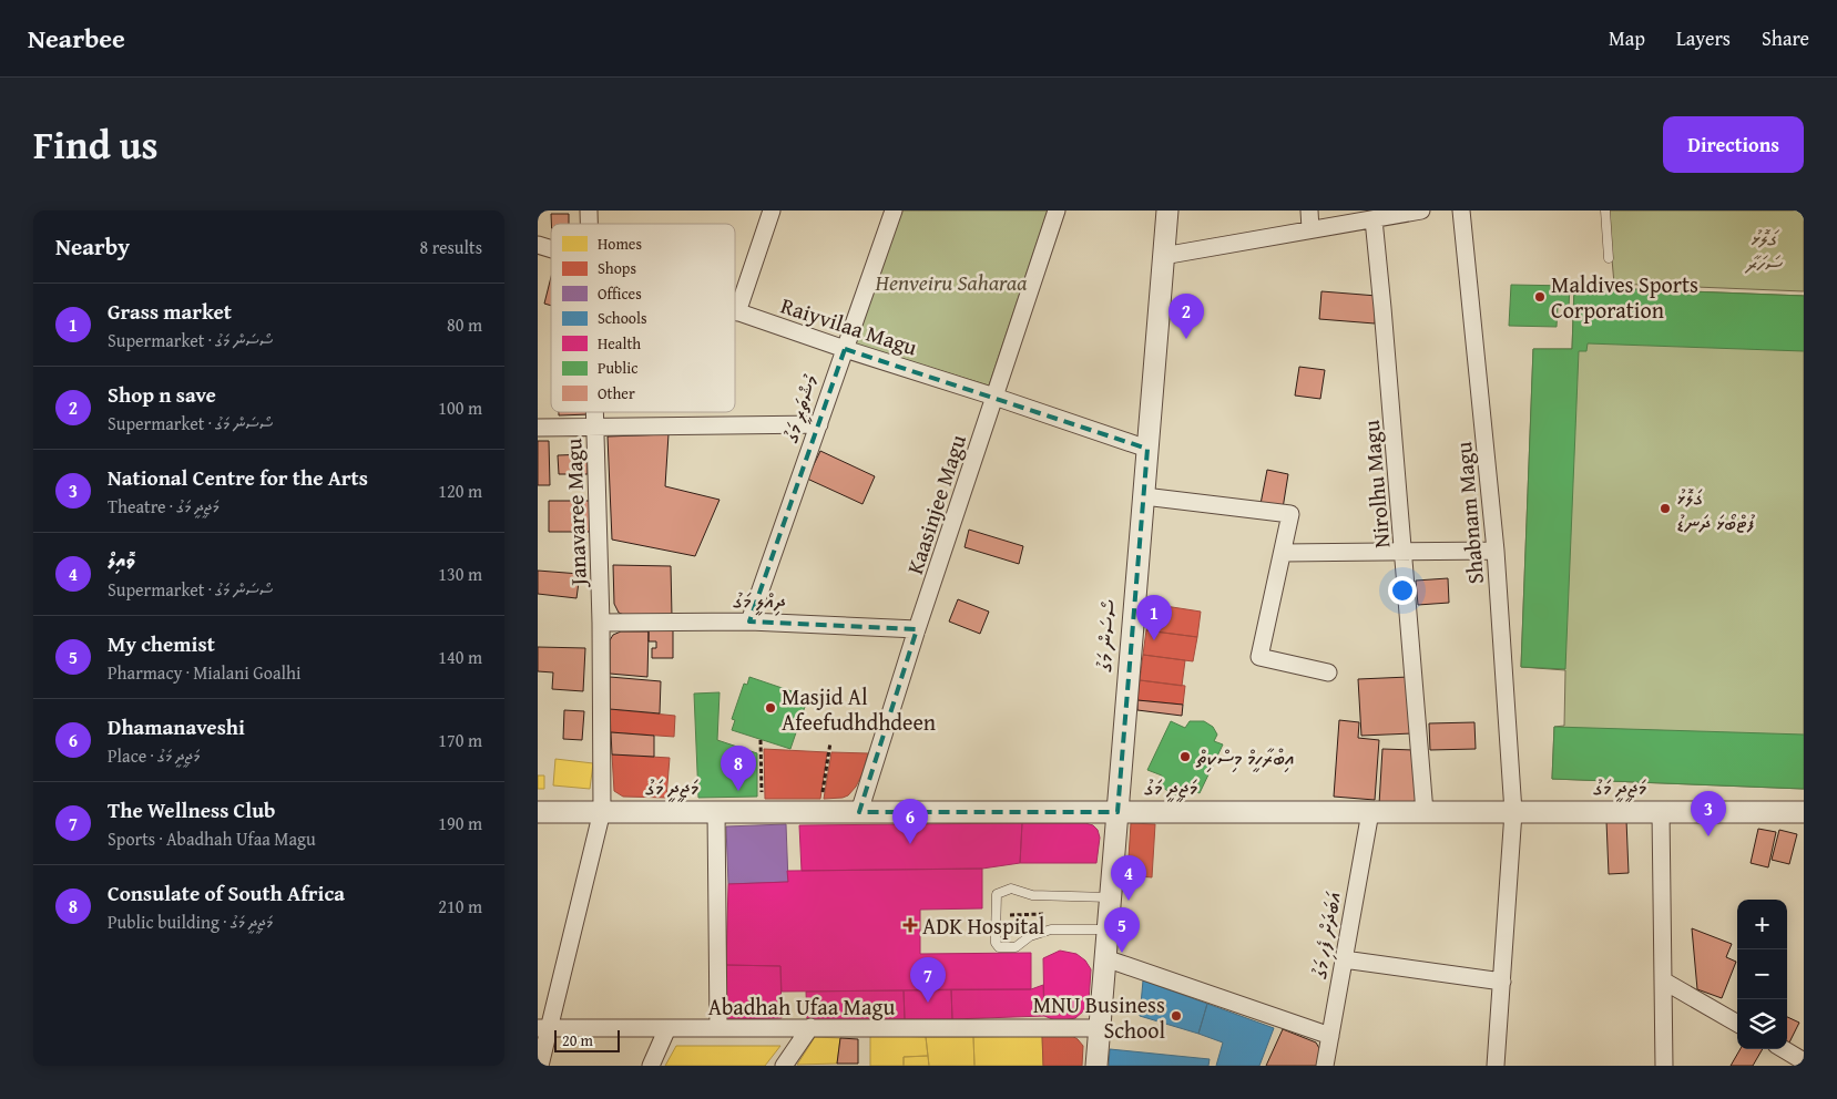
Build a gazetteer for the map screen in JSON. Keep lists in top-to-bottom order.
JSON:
{
  "streets": {
    "street": [
      "Raiyvilaa Magu",
      "މުޝްތަރީ މަގު",
      "Nirolhu Magu",
      "Kaasinjee Magu",
      "Janavaree Magu",
      "Shabnam Magu",
      "ދިއްލީ މަގު",
      "ސޯސަން މަގު",
      "މަޖީދީ މަގު",
      "އަބަދަށް ފެހި މަގު",
      "Abadhah Ufaa Magu"
    ]
  },
  "crossings": [
    ["Raiyvilaa Magu", "މުޝްތަރީ މަގު"],
    ["Raiyvilaa Magu", "Kaasinjee Magu"],
    ["Raiyvilaa Magu", "ސޯސަން މަގު"],
    ["މުޝްތަރީ މަގު", "ދިއްލީ މަގު"],
    ["Nirolhu Magu", "މަޖީދީ މަގު"],
    ["Kaasinjee Magu", "ދިއްލީ މަގު"],
    ["Kaasinjee Magu", "މަޖީދީ މަގު"],
    ["Janavaree Magu", "ދިއްލީ މަގު"],
    ["Janavaree Magu", "މަޖީދީ މަގު"],
    ["Janavaree Magu", "Abadhah Ufaa Magu"],
    ["Shabnam Magu", "މަޖީދީ މަގު"],
    ["ސޯސަން މަގު", "މަޖީދީ މަގު"],
    ["ސޯސަން މަގު", "Abadhah Ufaa Magu"],
    ["މަޖީދީ މަގު", "އަބަދަށް ފެހި މަގު"]
  ],
  "parks": ["ގަލޮޅު ސަހަރާ", "Henveiru Saharaa"],
  "places": {
    "other": [
      "Maldives Sports Corporation",
      "ގަލޮޅު ފުޓްބޯޅަ ދަނޑު",
      "Masjid Al Afeefudhdhdeen",
      "އިބްރާހީމް މިސްކިތް",
      "MNU Business School"
    ],
    "health": ["ADK Hospital"]
  },
  "legend": [
    "Homes",
    "Shops",
    "Offices",
    "Schools",
    "Health",
    "Public",
    "Other"
  ],
  "scale_bar": "20 m",
  "page": {
    "header": "Nearbee",
    "nav": ["Map", "Layers", "Share"],
    "title": "Find us",
    "buttons": "Directions",
    "heading": ["Nearby", "8 results"],
    "list": [
      {
        "mark": "1",
        "name": "Grass market",
        "note": "Supermarket · ސޯސަން މަގު",
        "value": "80 m"
      },
      {
        "mark": "2",
        "name": "Shop n save",
        "note": "Supermarket · ސޯސަން މަގު",
        "value": "100 m"
      },
      {
        "mark": "3",
        "name": "National Centre for the Arts",
        "note": "Theatre · މަޖީދީ މަގު",
        "value": "120 m"
      },
      {
        "mark": "4",
        "name": "ވޮއިލް",
        "note": "Supermarket · ސޯސަން މަގު",
        "value": "130 m"
      },
      {
        "mark": "5",
        "name": "My chemist",
        "note": "Pharmacy · Mialani Goalhi",
        "value": "140 m"
      },
      {
        "mark": "6",
        "name": "Dhamanaveshi",
        "note": "Place · މަޖީދީ މަގު",
        "value": "170 m"
      },
      {
        "mark": "7",
        "name": "The Wellness Club",
        "note": "Sports · Abadhah Ufaa Magu",
        "value": "190 m"
      },
      {
        "mark": "8",
        "name": "Consulate of South Africa",
        "note": "Public building · މަޖީދީ މަގު",
        "value": "210 m"
      }
    ],
    "pins": [
      "2",
      "1",
      "8",
      "3",
      "6",
      "4",
      "5",
      "7"
    ],
    "map_buttons": ["+", "−"],
    "scale": "20 m"
  }
}
